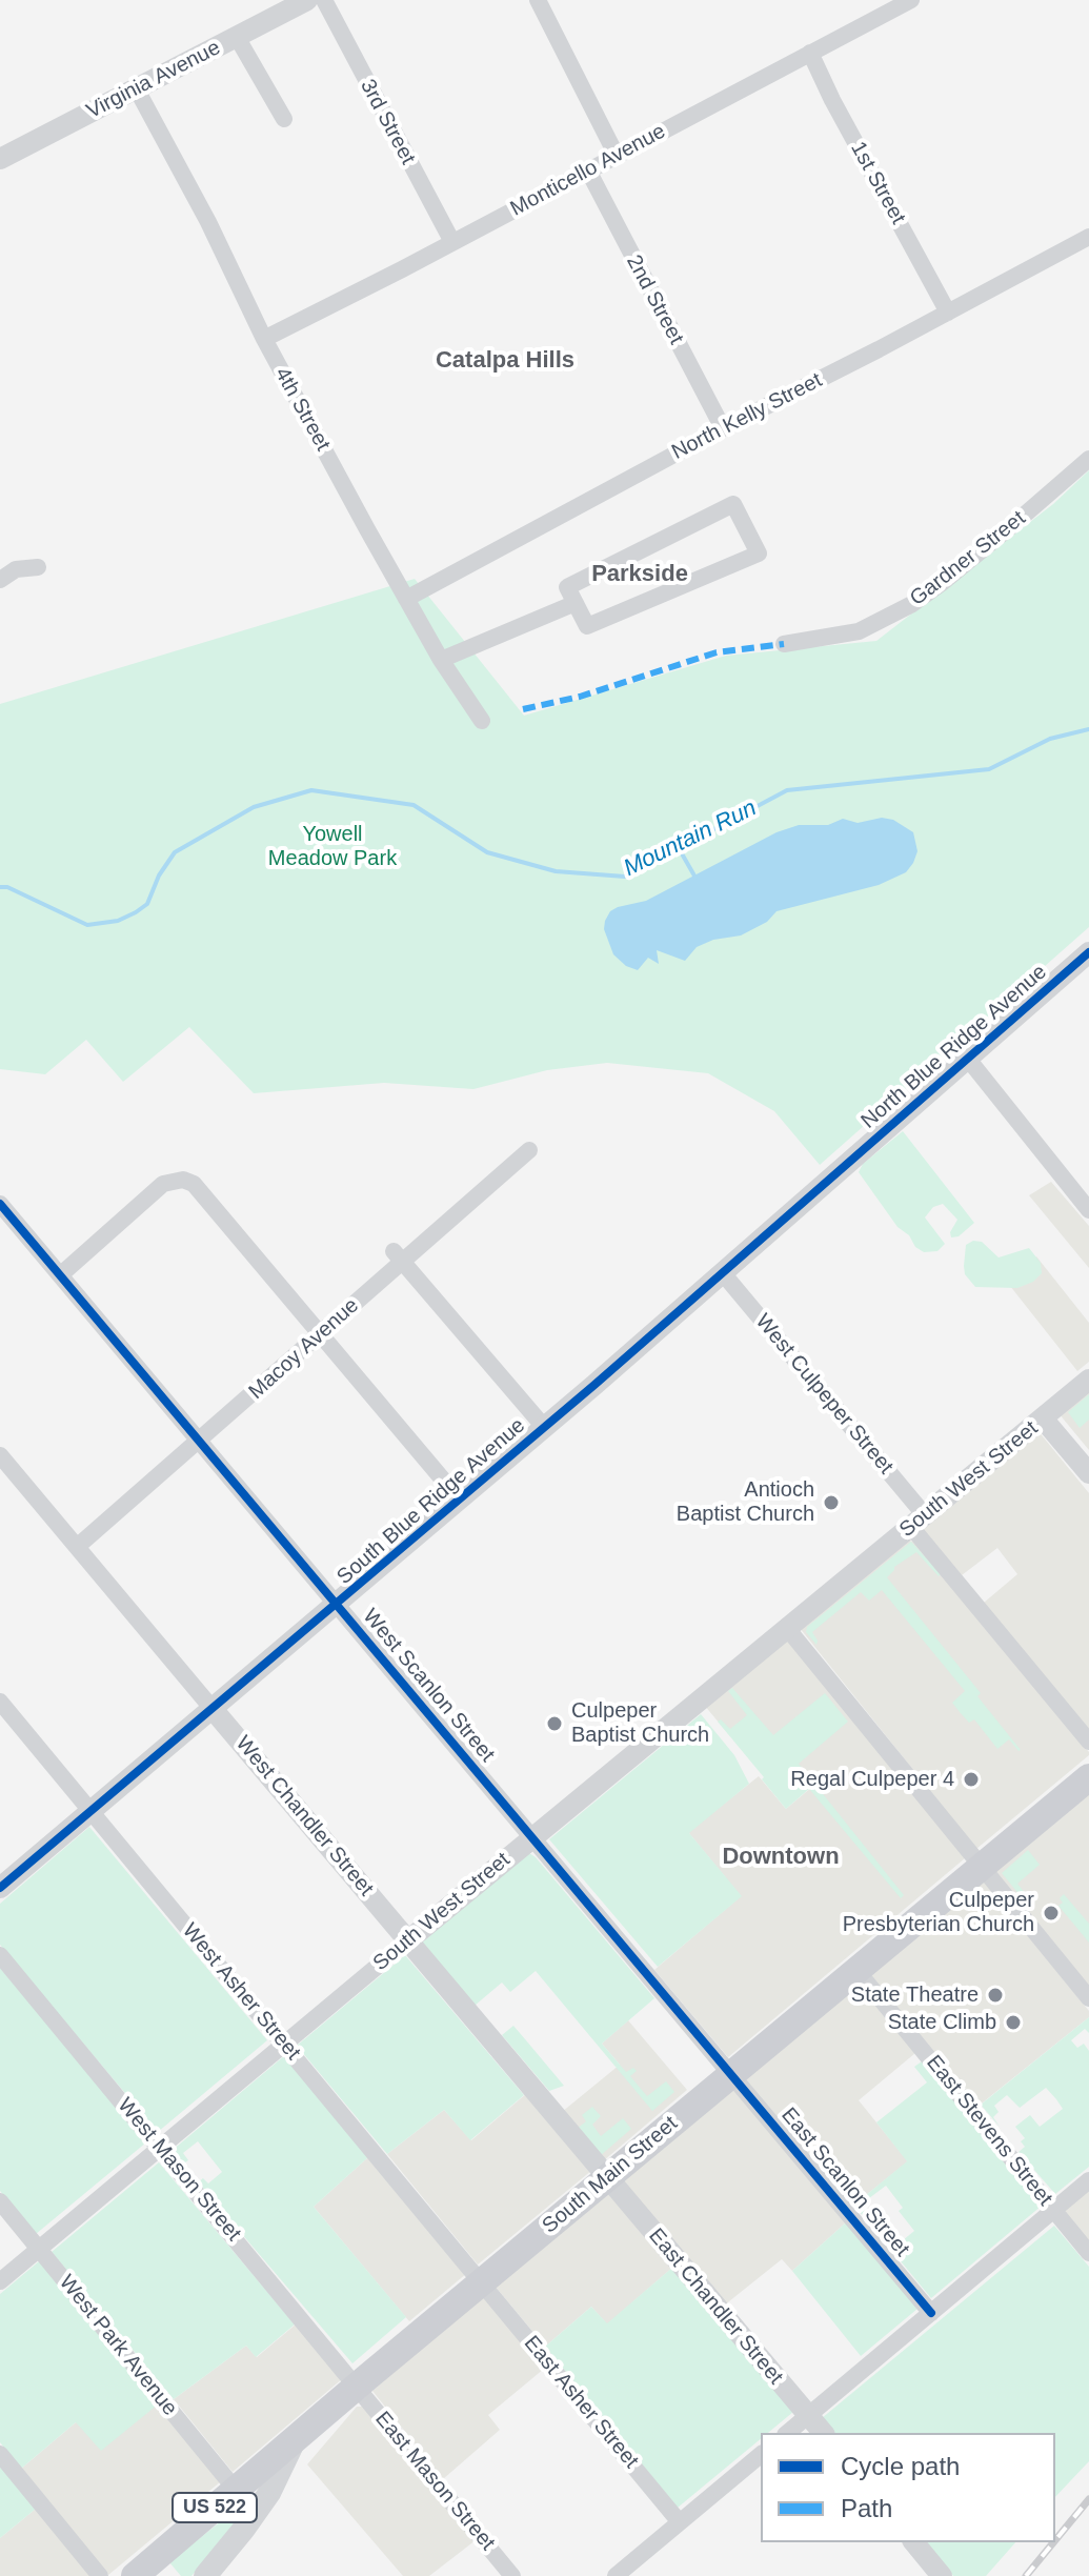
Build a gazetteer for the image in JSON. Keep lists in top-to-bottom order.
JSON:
{
  "streets": {
    "main road": ["South Main Street", "US 522"],
    "street": [
      "Virginia Avenue",
      "3rd Street",
      "Monticello Avenue",
      "1st Street",
      "2nd Street",
      "4th Street",
      "North Kelly Street",
      "Gardner Street",
      "North Blue Ridge Avenue",
      "Macoy Avenue",
      "West Culpeper Street",
      "South West Street",
      "South Blue Ridge Avenue",
      "West Scanlon Street",
      "West Chandler Street",
      "West Asher Street",
      "East Stevens Street",
      "West Mason Street",
      "East Scanlon Street",
      "East Chandler Street",
      "West Park Avenue",
      "East Asher Street",
      "East Mason Street"
    ]
  },
  "crossings": [
    ["Virginia Avenue", "3rd Street"],
    ["Virginia Avenue", "4th Street"],
    ["3rd Street", "Monticello Avenue"],
    ["Monticello Avenue", "1st Street"],
    ["Monticello Avenue", "2nd Street"],
    ["Monticello Avenue", "4th Street"],
    ["1st Street", "North Kelly Street"],
    ["2nd Street", "North Kelly Street"],
    ["4th Street", "North Kelly Street"],
    ["North Blue Ridge Avenue", "South Blue Ridge Avenue"],
    ["Macoy Avenue", "West Scanlon Street"],
    ["Macoy Avenue", "West Chandler Street"],
    ["West Culpeper Street", "South West Street"],
    ["West Culpeper Street", "South Blue Ridge Avenue"],
    ["South West Street", "West Scanlon Street"],
    ["South West Street", "West Chandler Street"],
    ["South West Street", "West Asher Street"],
    ["South West Street", "West Mason Street"],
    ["South West Street", "West Park Avenue"],
    ["South Blue Ridge Avenue", "West Scanlon Street"],
    ["South Blue Ridge Avenue", "West Chandler Street"],
    ["South Blue Ridge Avenue", "West Asher Street"],
    ["West Scanlon Street", "South Main Street"],
    ["West Scanlon Street", "East Scanlon Street"],
    ["West Chandler Street", "South Main Street"],
    ["West Chandler Street", "East Chandler Street"],
    ["West Asher Street", "South Main Street"],
    ["West Asher Street", "East Asher Street"],
    ["East Stevens Street", "South Main Street"],
    ["West Mason Street", "South Main Street"],
    ["West Mason Street", "East Mason Street"],
    ["South Main Street", "East Scanlon Street"],
    ["South Main Street", "East Chandler Street"],
    ["South Main Street", "West Park Avenue"],
    ["South Main Street", "East Asher Street"],
    ["South Main Street", "East Mason Street"]
  ],
  "districts": ["Catalpa Hills", "Parkside", "Downtown"],
  "water": ["Mountain Run"],
  "parks": ["Yowell Meadow Park"],
  "places": [
    "Antioch Baptist Church",
    "Culpeper Baptist Church",
    "Regal Culpeper 4",
    "Culpeper Presbyterian Church",
    "State Theatre",
    "State Climb"
  ],
  "legend": ["Cycle path", "Path"]
}
